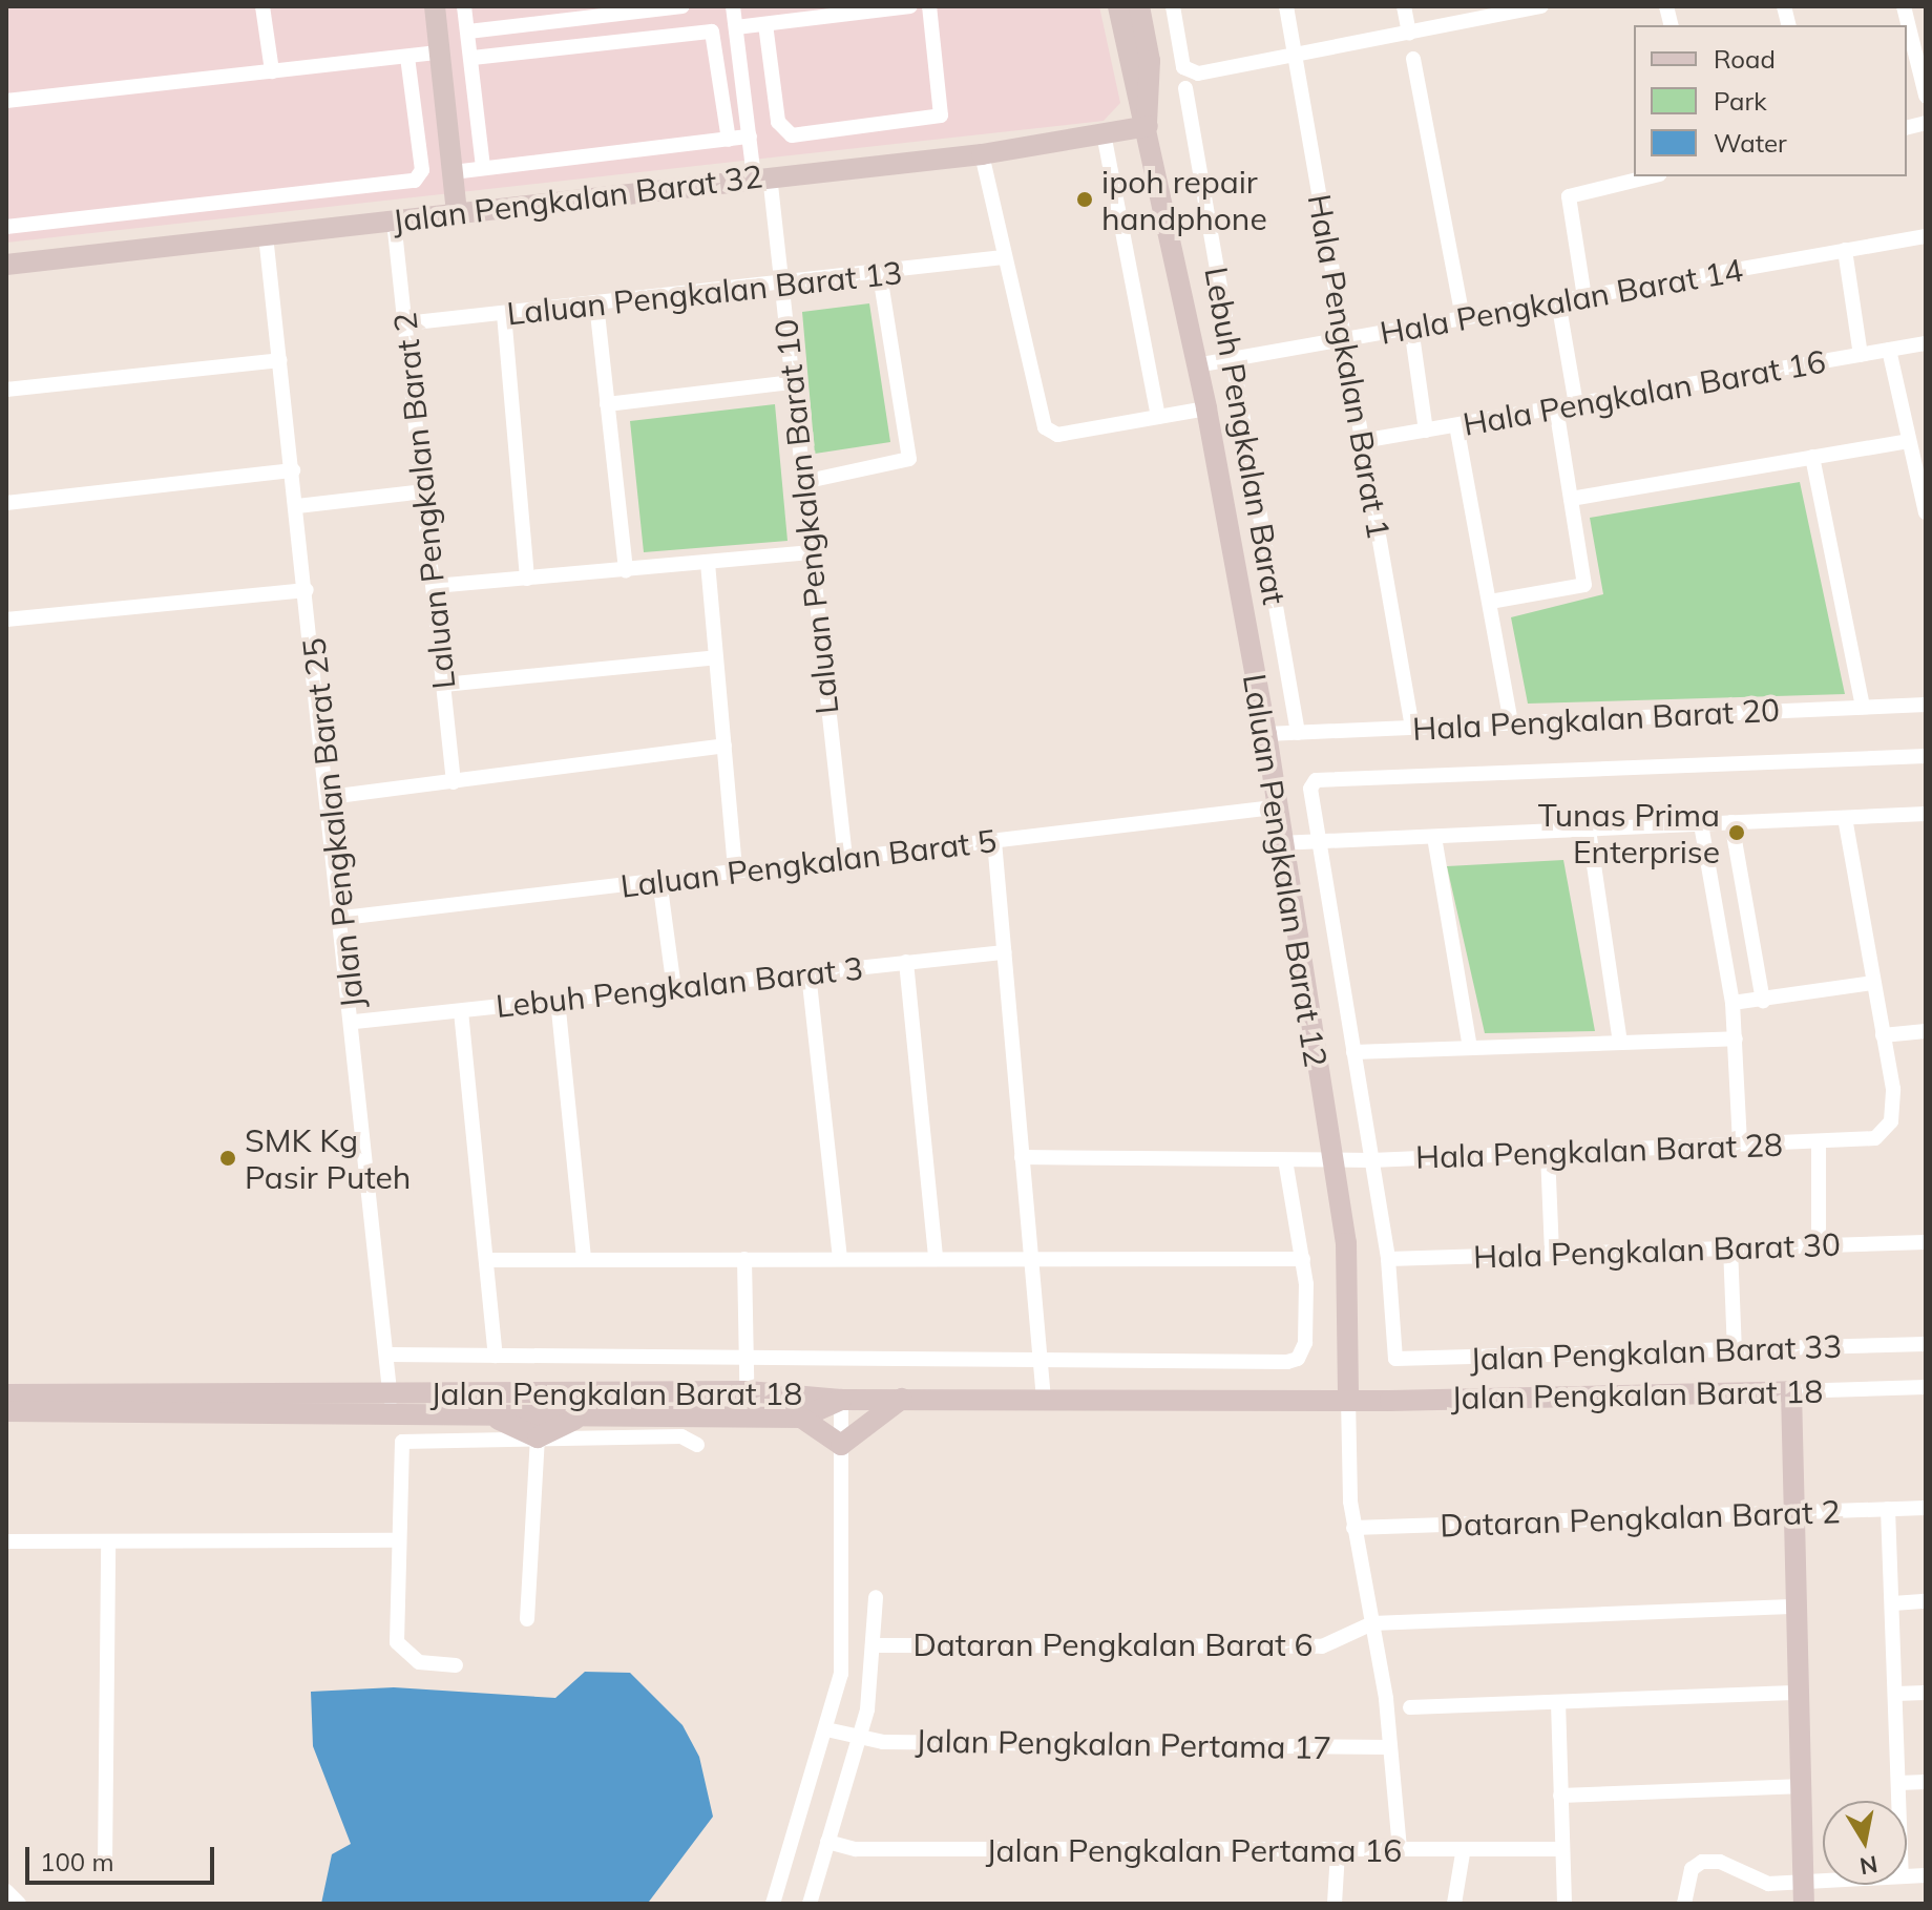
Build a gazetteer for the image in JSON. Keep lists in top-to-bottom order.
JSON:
{
  "streets": {
    "street": [
      "Jalan Pengkalan Barat 32",
      "Laluan Pengkalan Barat 13",
      "Hala Pengkalan Barat 14",
      "Hala Pengkalan Barat 1",
      "Hala Pengkalan Barat 16",
      "Lebuh Pengkalan Barat",
      "Laluan Pengkalan Barat 2",
      "Laluan Pengkalan Barat 10",
      "Hala Pengkalan Barat 20",
      "Jalan Pengkalan Barat 25",
      "Laluan Pengkalan Barat 5",
      "Laluan Pengkalan Barat 12",
      "Lebuh Pengkalan Barat 3",
      "Hala Pengkalan Barat 28",
      "Hala Pengkalan Barat 30",
      "Jalan Pengkalan Barat 33",
      "Jalan Pengkalan Barat 18",
      "Dataran Pengkalan Barat 2",
      "Dataran Pengkalan Barat 6",
      "Jalan Pengkalan Pertama 17",
      "Jalan Pengkalan Pertama 16"
    ]
  },
  "crossings": [
    ["Jalan Pengkalan Barat 32", "Laluan Pengkalan Barat 2"],
    ["Jalan Pengkalan Barat 32", "Laluan Pengkalan Barat 10"],
    ["Jalan Pengkalan Barat 32", "Jalan Pengkalan Barat 25"],
    ["Jalan Pengkalan Barat 32", "Laluan Pengkalan Barat 12"],
    ["Laluan Pengkalan Barat 13", "Laluan Pengkalan Barat 2"],
    ["Laluan Pengkalan Barat 13", "Laluan Pengkalan Barat 10"],
    ["Hala Pengkalan Barat 14", "Hala Pengkalan Barat 1"],
    ["Hala Pengkalan Barat 14", "Lebuh Pengkalan Barat"],
    ["Hala Pengkalan Barat 14", "Laluan Pengkalan Barat 12"],
    ["Hala Pengkalan Barat 1", "Hala Pengkalan Barat 16"],
    ["Hala Pengkalan Barat 1", "Hala Pengkalan Barat 20"],
    ["Lebuh Pengkalan Barat", "Hala Pengkalan Barat 20"],
    ["Laluan Pengkalan Barat 10", "Laluan Pengkalan Barat 5"],
    ["Hala Pengkalan Barat 20", "Laluan Pengkalan Barat 12"],
    ["Jalan Pengkalan Barat 25", "Laluan Pengkalan Barat 5"],
    ["Jalan Pengkalan Barat 25", "Lebuh Pengkalan Barat 3"],
    ["Jalan Pengkalan Barat 25", "Jalan Pengkalan Barat 18"],
    ["Laluan Pengkalan Barat 5", "Laluan Pengkalan Barat 12"],
    ["Laluan Pengkalan Barat 12", "Hala Pengkalan Barat 28"],
    ["Laluan Pengkalan Barat 12", "Jalan Pengkalan Barat 18"],
    ["Laluan Pengkalan Barat 12", "Dataran Pengkalan Barat 2"],
    ["Laluan Pengkalan Barat 12", "Dataran Pengkalan Barat 6"],
    ["Laluan Pengkalan Barat 12", "Jalan Pengkalan Pertama 17"],
    ["Laluan Pengkalan Barat 12", "Jalan Pengkalan Pertama 16"],
    ["Hala Pengkalan Barat 30", "Jalan Pengkalan Barat 33"]
  ],
  "places": ["ipoh repair handphone", "Tunas Prima Enterprise", "SMK Kg Pasir Puteh"],
  "legend": ["Road", "Park", "Water"],
  "scale_bar": "100 m",
  "north": "bottom"
}
